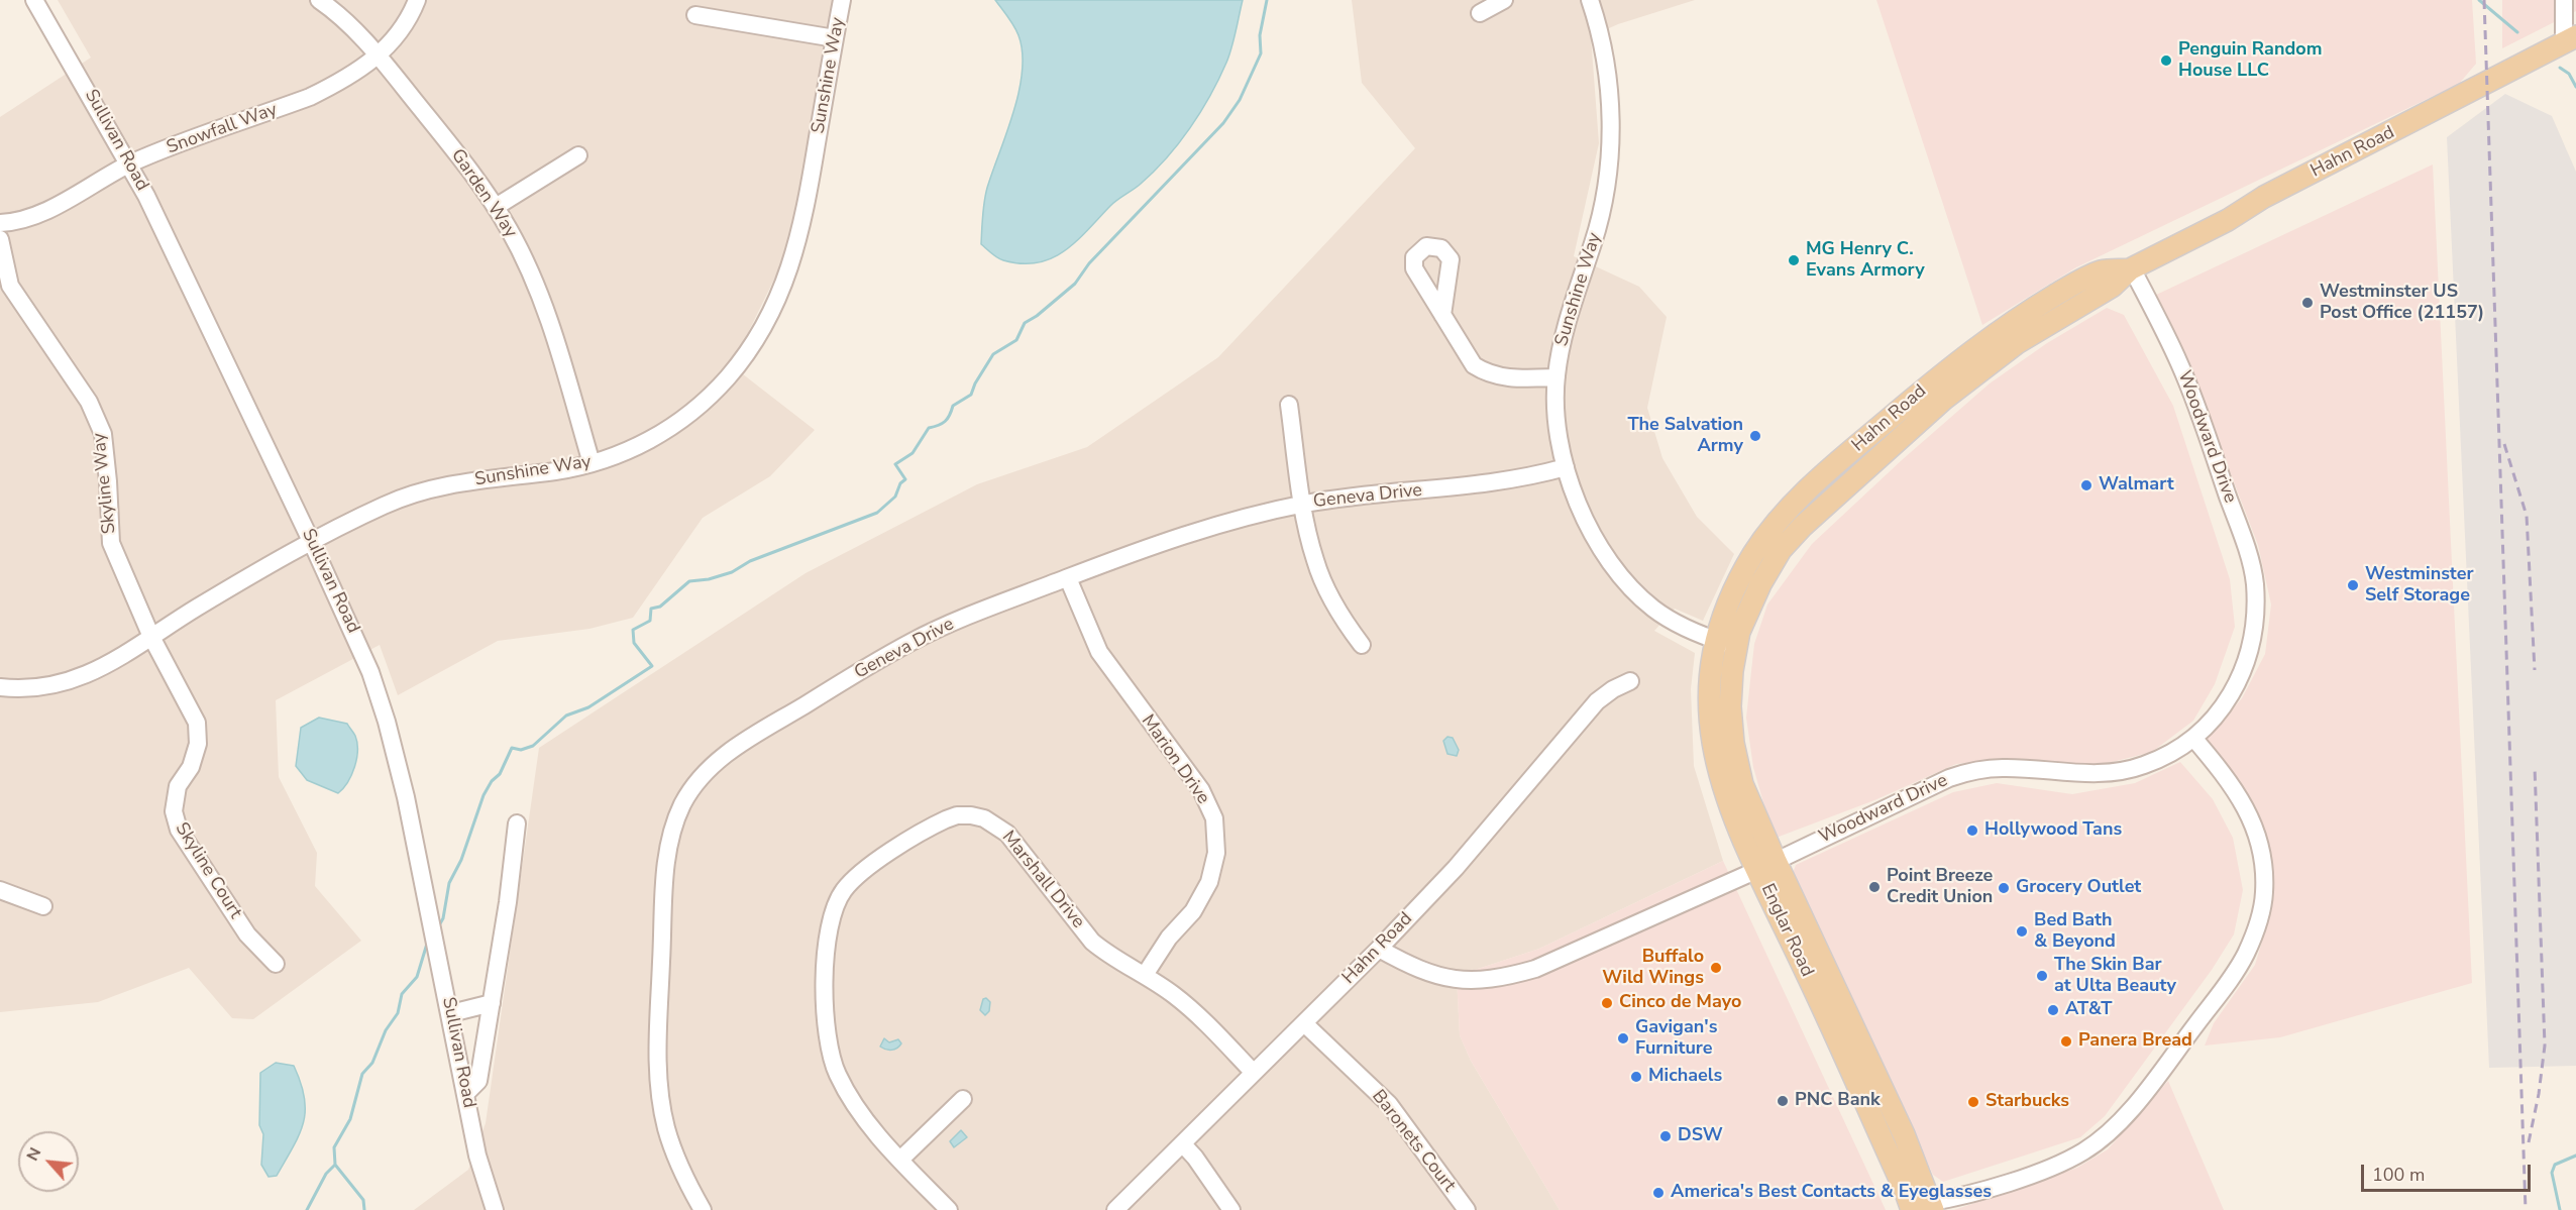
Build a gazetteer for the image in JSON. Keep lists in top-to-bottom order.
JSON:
{
  "streets": {
    "main road": ["Hahn Road", "Englar Road"],
    "street": [
      "Sunshine Way",
      "Snowfall Way",
      "Sullivan Road",
      "Garden Way",
      "Woodward Drive",
      "Skyline Way",
      "Geneva Drive",
      "Marion Drive",
      "Skyline Court",
      "Marshall Drive",
      "Baronets Court"
    ]
  },
  "crossings": [
    ["Sunshine Way", "Sullivan Road"],
    ["Sunshine Way", "Hahn Road"],
    ["Sunshine Way", "Garden Way"],
    ["Sunshine Way", "Skyline Way"],
    ["Sunshine Way", "Geneva Drive"],
    ["Sunshine Way", "Skyline Court"],
    ["Sunshine Way", "Englar Road"],
    ["Snowfall Way", "Sullivan Road"],
    ["Snowfall Way", "Garden Way"],
    ["Hahn Road", "Woodward Drive"],
    ["Hahn Road", "Marshall Drive"],
    ["Hahn Road", "Englar Road"],
    ["Hahn Road", "Baronets Court"],
    ["Woodward Drive", "Englar Road"],
    ["Skyline Way", "Skyline Court"],
    ["Geneva Drive", "Marion Drive"],
    ["Marion Drive", "Marshall Drive"]
  ],
  "places": [
    "Penguin Random House LLC",
    "MG Henry C. Evans Armory",
    "Westminster US Post Office (21157)",
    "The Salvation Army",
    "Walmart",
    "Westminster Self Storage",
    "Hollywood Tans",
    "Point Breeze Credit Union",
    "Grocery Outlet",
    "Bed Bath & Beyond",
    "Buffalo Wild Wings",
    "The Skin Bar at Ulta Beauty",
    "Cinco de Mayo",
    "AT&T",
    "Gavigan's Furniture",
    "Panera Bread",
    "Michaels",
    "PNC Bank",
    "Starbucks",
    "DSW",
    "America's Best Contacts & Eyeglasses"
  ],
  "scale_bar": "100 m",
  "north": "top left"
}
